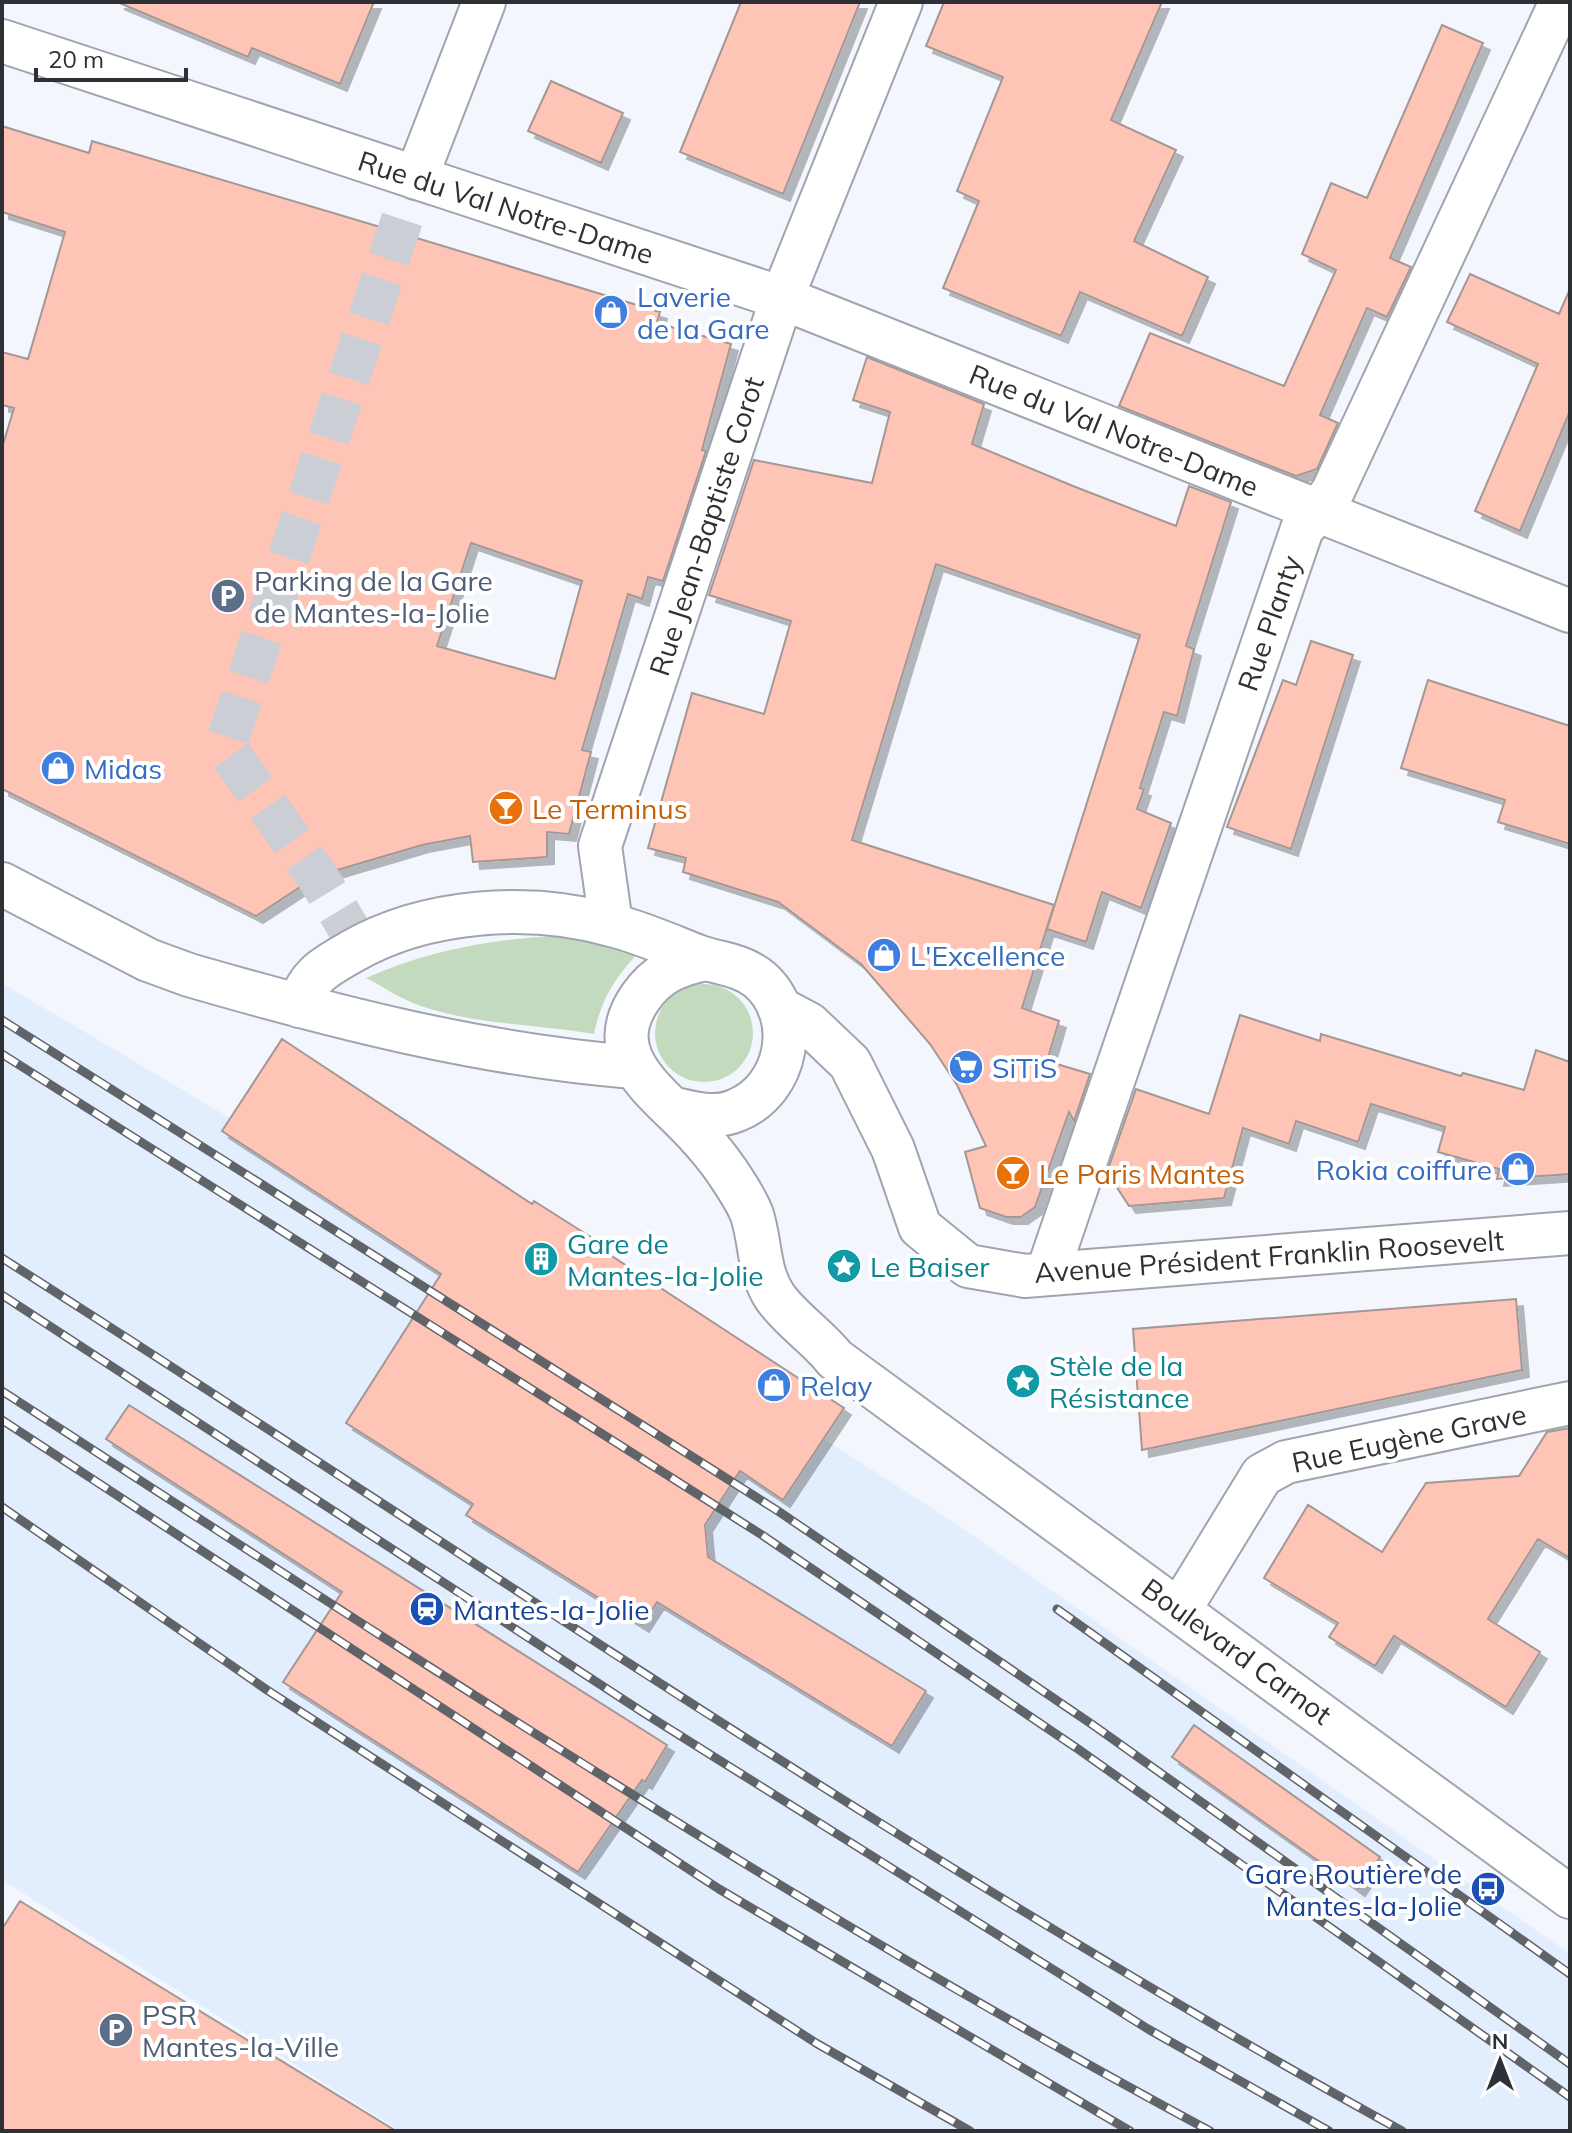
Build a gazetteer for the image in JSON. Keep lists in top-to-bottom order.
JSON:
{
  "streets": {
    "street": [
      "Rue du Val Notre-Dame",
      "Rue Jean-Baptiste Corot",
      "Rue Planty",
      "Avenue Président Franklin Roosevelt",
      "Rue Eugène Grave",
      "Boulevard Carnot"
    ]
  },
  "crossings": [
    ["Rue du Val Notre-Dame", "Rue Jean-Baptiste Corot"],
    ["Rue du Val Notre-Dame", "Rue Planty"],
    ["Rue Planty", "Avenue Président Franklin Roosevelt"],
    ["Avenue Président Franklin Roosevelt", "Boulevard Carnot"],
    ["Rue Eugène Grave", "Boulevard Carnot"]
  ],
  "places": {
    "shop": [
      "Laverie de la Gare",
      "Midas",
      "L'Excellence",
      "Rokia coiffure",
      "Relay"
    ],
    "parking": ["Parking de la Gare de Mantes-la-Jolie", "PSR Mantes-la-Ville"],
    "bar": ["Le Terminus", "Le Paris Mantes"],
    "supermarket": ["SiTiS"],
    "building": ["Gare de Mantes-la-Jolie"],
    "place": ["Le Baiser", "Stèle de la Résistance"],
    "station": ["Mantes-la-Jolie"],
    "bus stop": ["Gare Routière de Mantes-la-Jolie"]
  },
  "scale_bar": "20 m",
  "north": "top"
}
